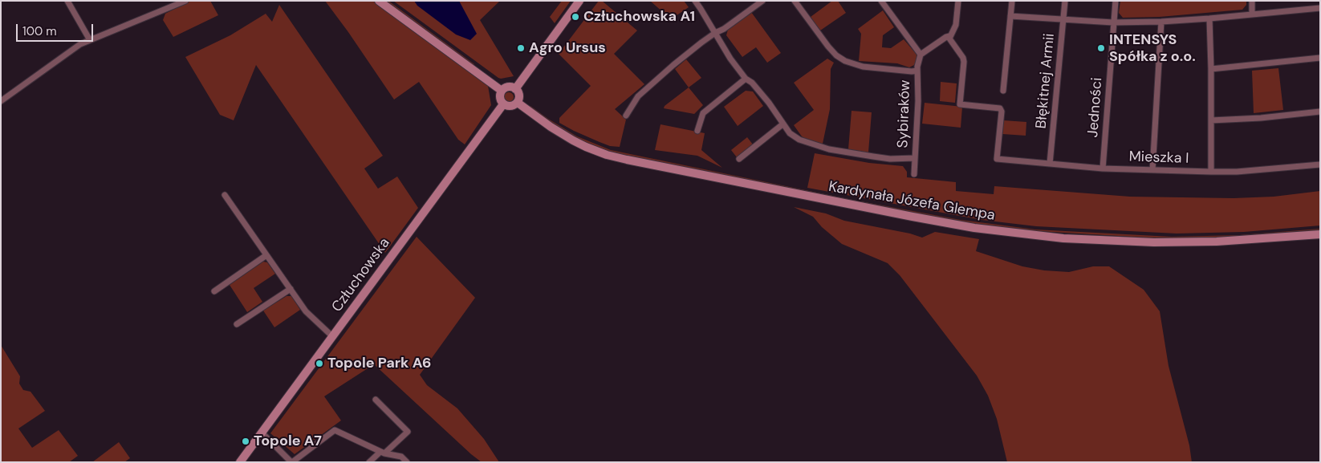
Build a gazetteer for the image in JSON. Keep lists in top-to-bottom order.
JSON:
{
  "streets": {
    "main road": ["Kardynała Józefa Glempa", "Człuchowska"],
    "street": [
      "Błękitnej Armii",
      "Jedności",
      "Sybiraków",
      "Mieszka I"
    ]
  },
  "crossings": [
    ["Błękitnej Armii", "Mieszka I"],
    ["Jedności", "Mieszka I"],
    ["Kardynała Józefa Glempa", "Człuchowska"]
  ],
  "places": [
    "Człuchowska A1",
    "Agro Ursus",
    "INTENSYS Spółka z o.o.",
    "Topole Park A6",
    "Topole A7"
  ],
  "scale_bar": "100 m"
}
